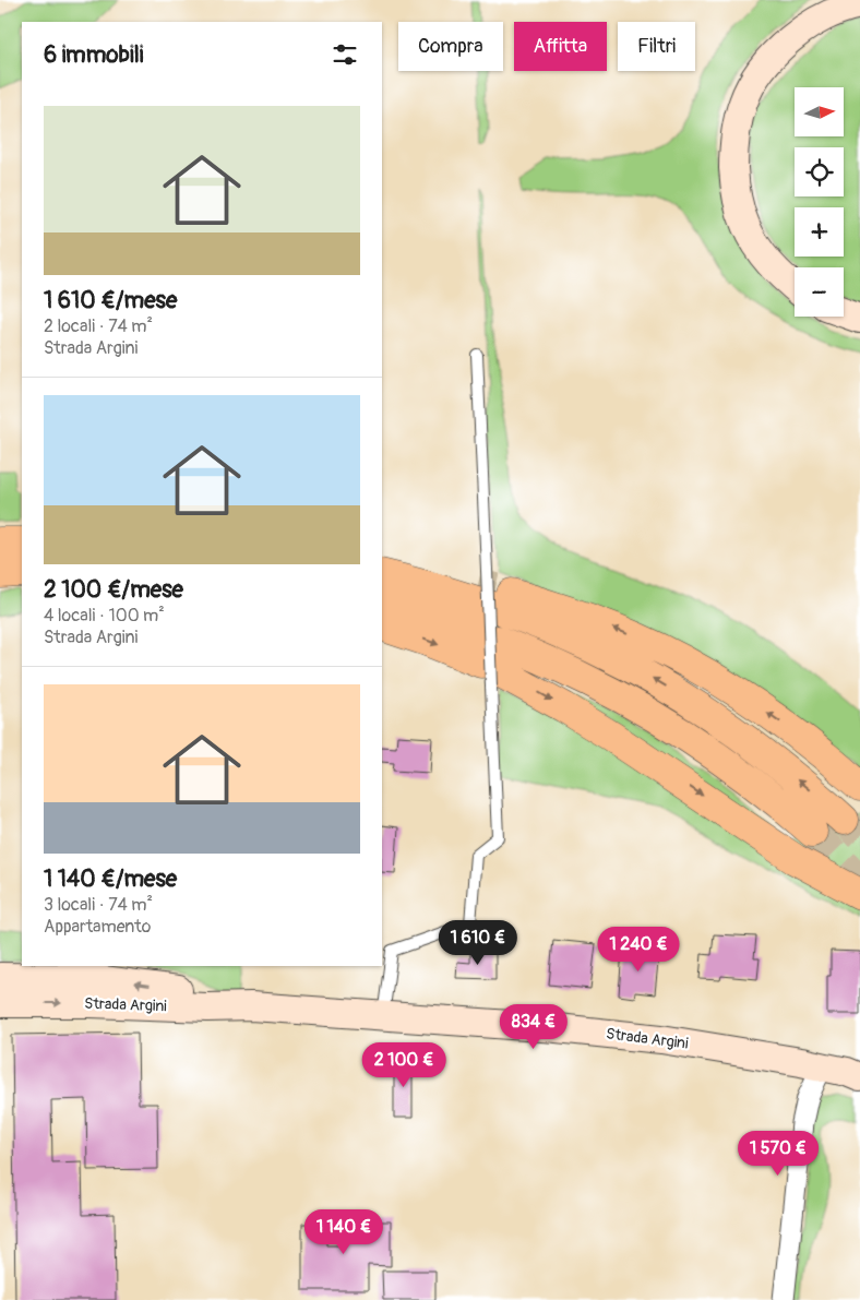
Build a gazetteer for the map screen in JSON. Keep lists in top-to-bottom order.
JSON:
{
  "streets": {
    "main road": ["Strada Argini"]
  },
  "north": "right",
  "page": {
    "chip": ["Compra", "Affitta", "Filtri"],
    "heading": "6 immobili",
    "map_buttons": ["+", "−"],
    "list": [
      {
        "name": "1 610 €/mese",
        "note": "2 locali · 74 m² · Strada Argini"
      },
      {
        "name": "2 100 €/mese",
        "note": "4 locali · 100 m² · Strada Argini"
      },
      {
        "name": "1 140 €/mese",
        "note": "3 locali · 74 m² · Appartamento"
      }
    ],
    "price": [
      "1 610 €",
      "1 240 €",
      "834 €",
      "2 100 €",
      "1 570 €",
      "1 140 €"
    ]
  }
}
